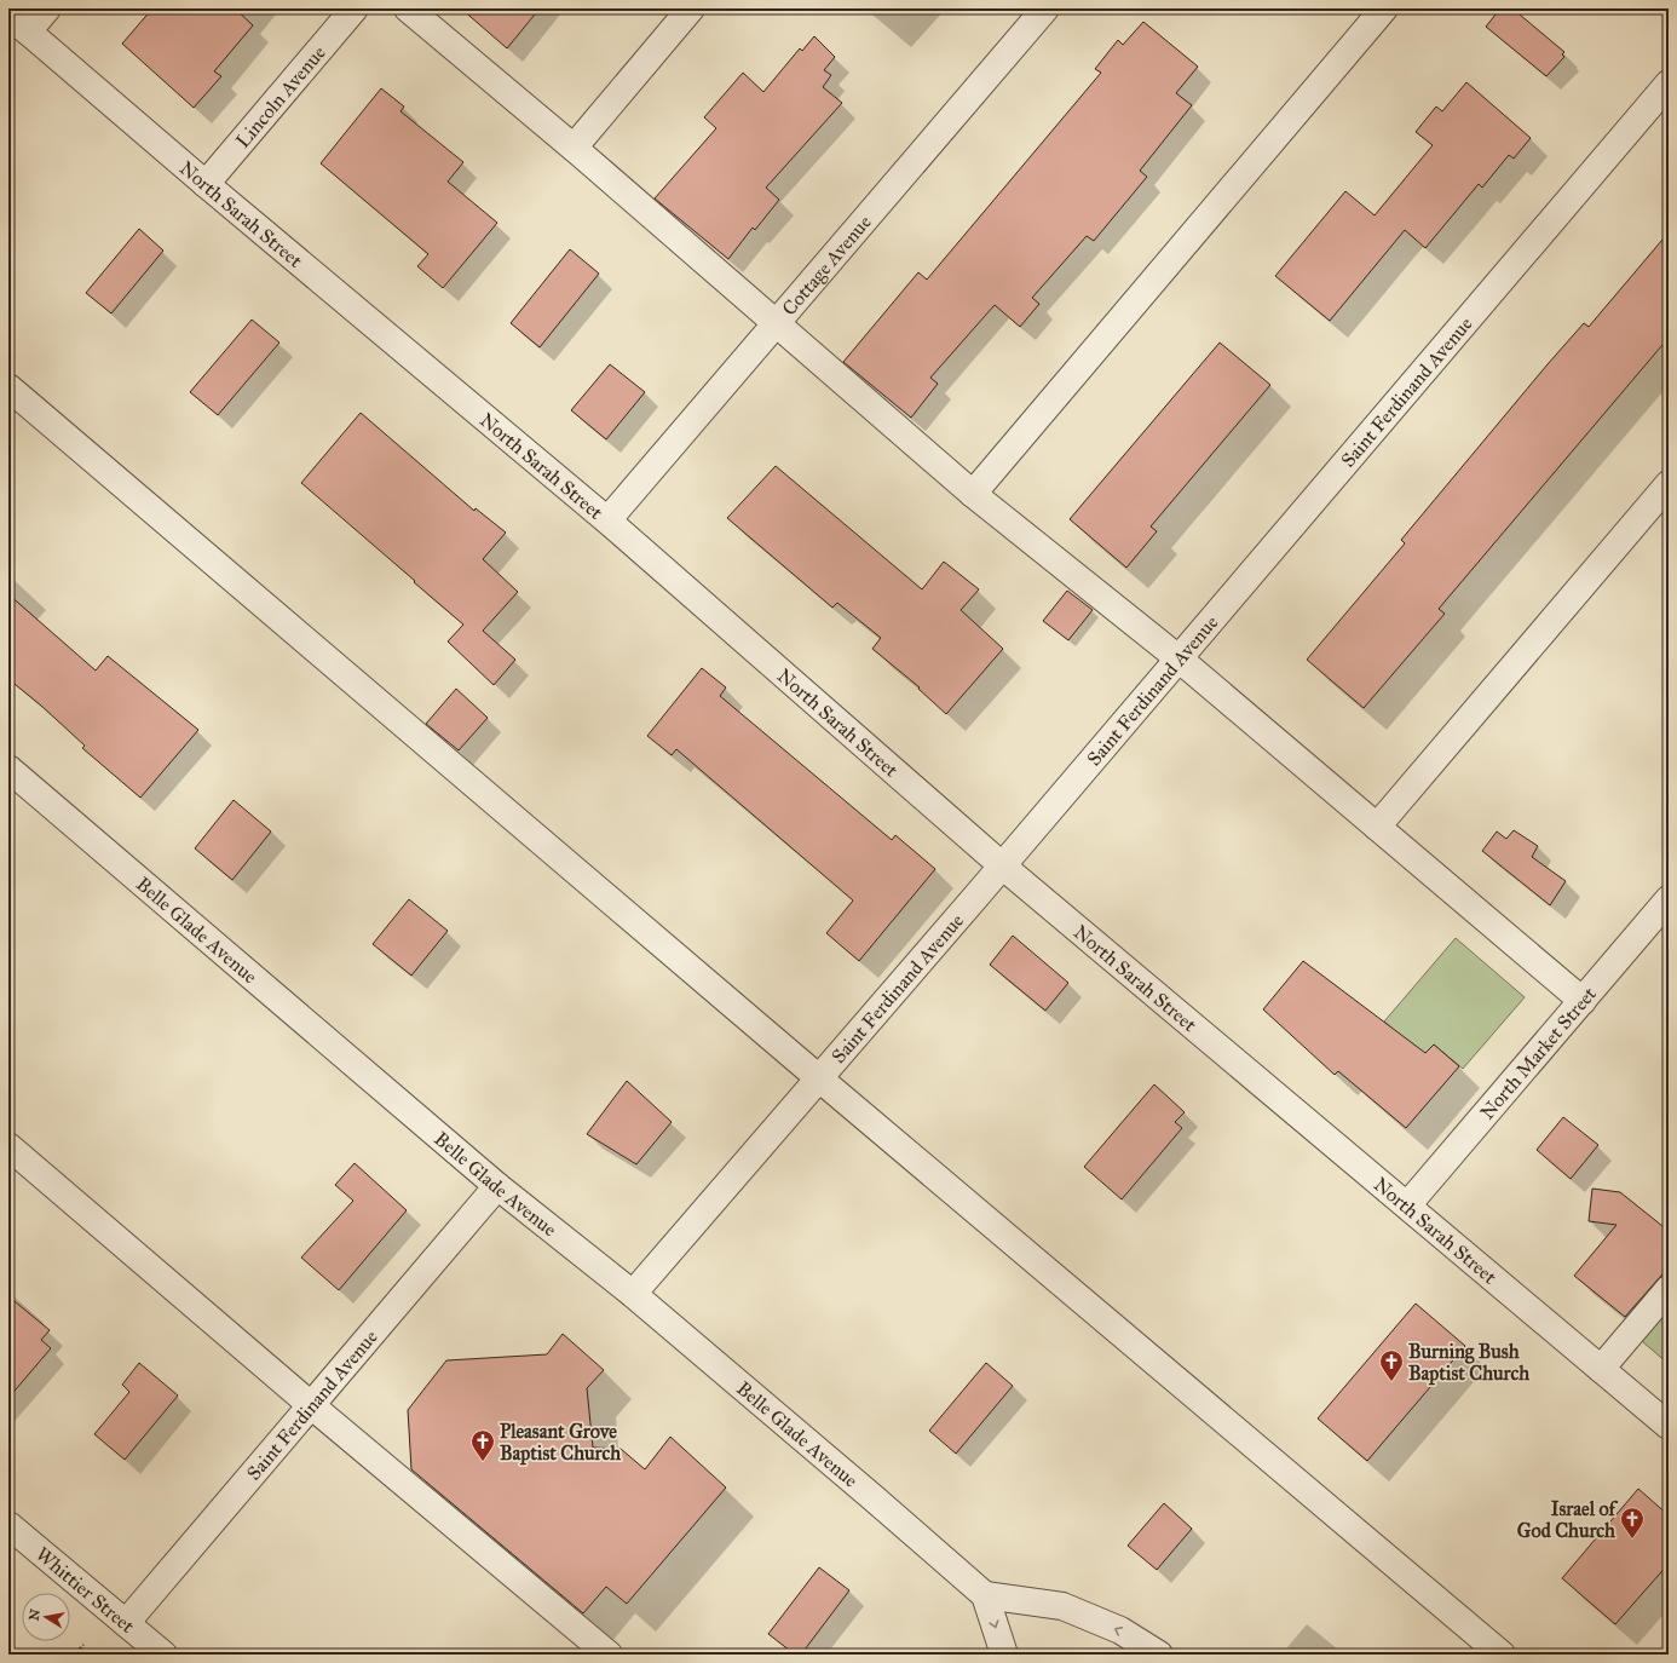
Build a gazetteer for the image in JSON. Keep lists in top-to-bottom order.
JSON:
{
  "streets": {
    "street": [
      "Lincoln Avenue",
      "North Sarah Street",
      "Cottage Avenue",
      "Saint Ferdinand Avenue",
      "Belle Glade Avenue",
      "North Market Street",
      "Whittier Street"
    ]
  },
  "crossings": [
    ["Lincoln Avenue", "North Sarah Street"],
    ["North Sarah Street", "Cottage Avenue"],
    ["North Sarah Street", "Saint Ferdinand Avenue"],
    ["North Sarah Street", "North Market Street"],
    ["Saint Ferdinand Avenue", "Belle Glade Avenue"],
    ["Saint Ferdinand Avenue", "Whittier Street"]
  ],
  "places": {
    "church": ["Burning Bush Baptist Church", "Pleasant Grove Baptist Church", "Israel of God Church"]
  },
  "north": "left"
}
